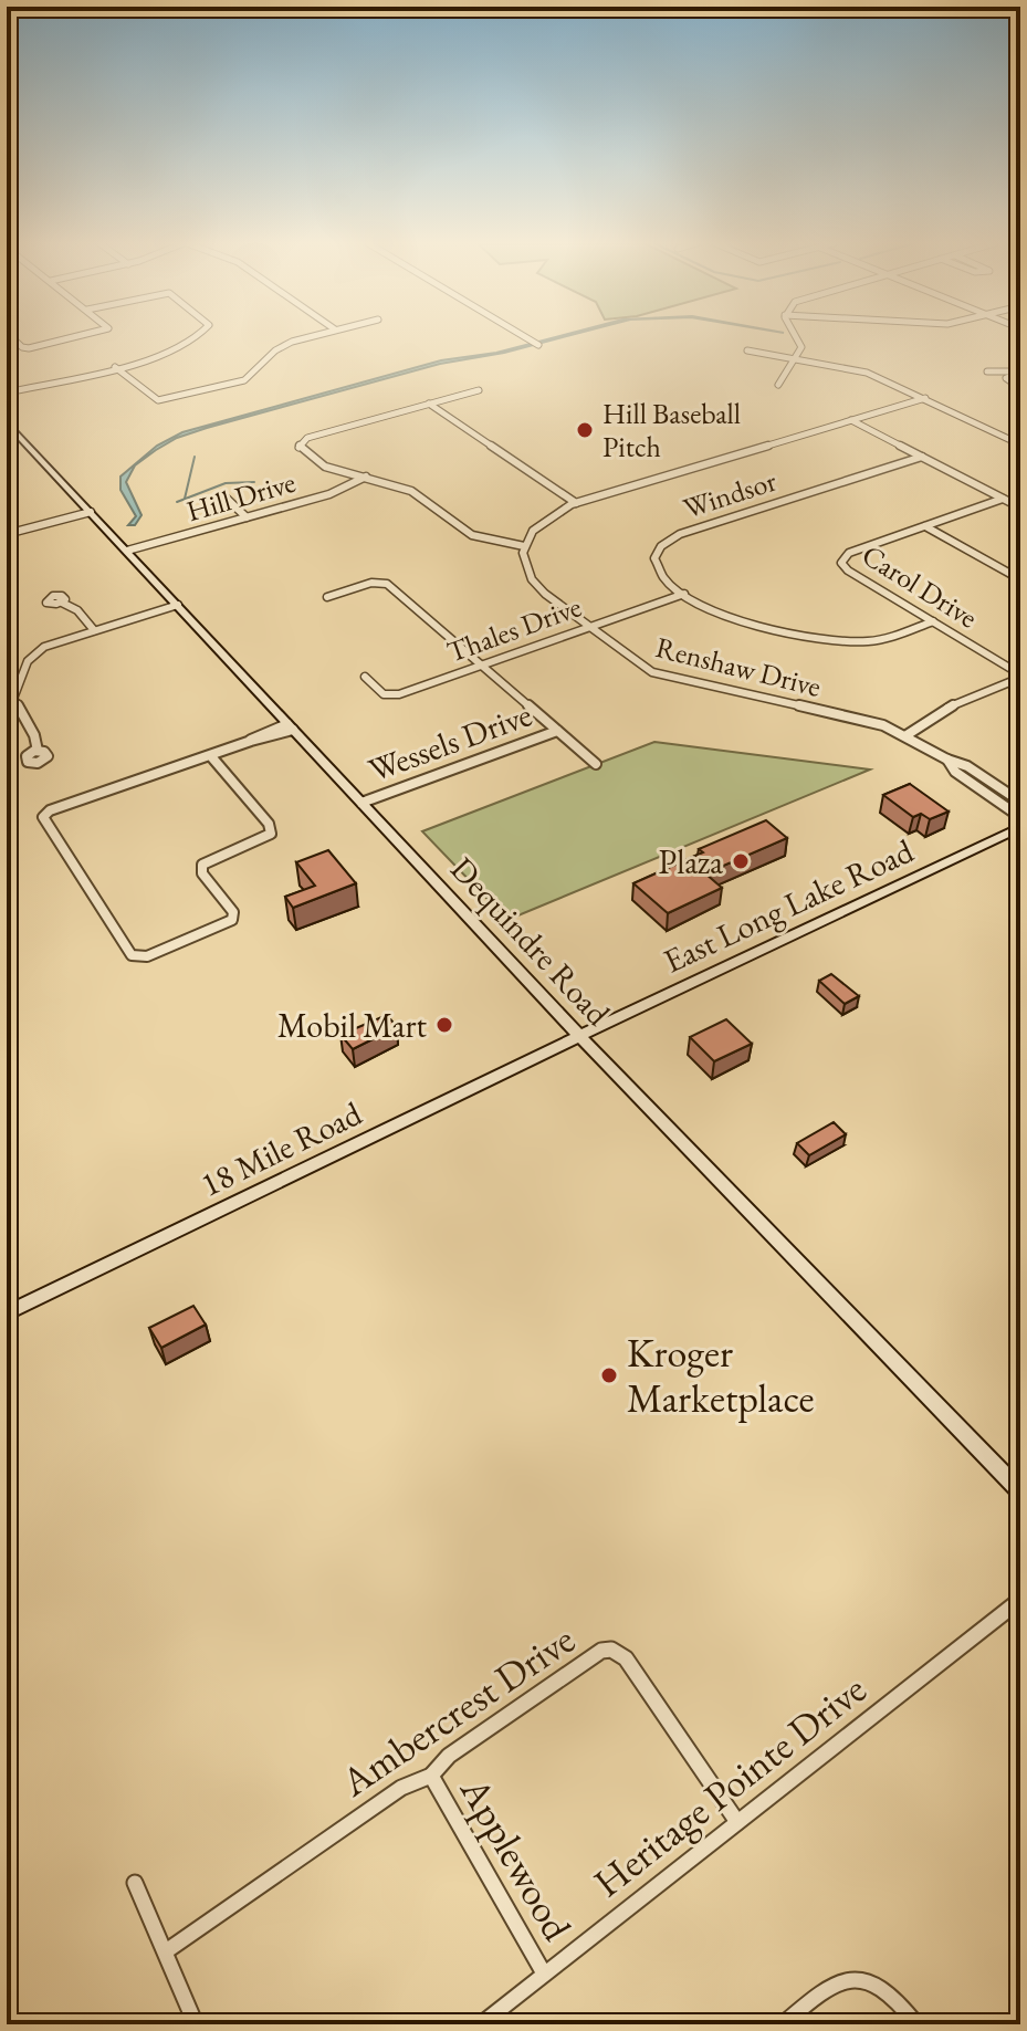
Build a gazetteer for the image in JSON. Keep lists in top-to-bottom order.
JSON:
{
  "streets": {
    "main road": ["East Long Lake Road", "Dequindre Road", "18 Mile Road"],
    "street": [
      "Windsor",
      "Hill Drive",
      "Carol Drive",
      "Thales Drive",
      "Renshaw Drive",
      "Wessels Drive",
      "Ambercrest Drive",
      "Heritage Pointe Drive",
      "Applewood"
    ]
  },
  "crossings": [
    ["Windsor", "Carol Drive"],
    ["Windsor", "Thales Drive"],
    ["Hill Drive", "Dequindre Road"],
    ["Thales Drive", "Renshaw Drive"],
    ["Wessels Drive", "Dequindre Road"],
    ["East Long Lake Road", "Dequindre Road"],
    ["East Long Lake Road", "18 Mile Road"],
    ["Dequindre Road", "18 Mile Road"],
    ["Ambercrest Drive", "Heritage Pointe Drive"],
    ["Ambercrest Drive", "Applewood"],
    ["Heritage Pointe Drive", "Applewood"]
  ],
  "places": [
    "Hill Baseball Pitch",
    "Plaza",
    "Mobil Mart",
    "Kroger Marketplace"
  ]
}
